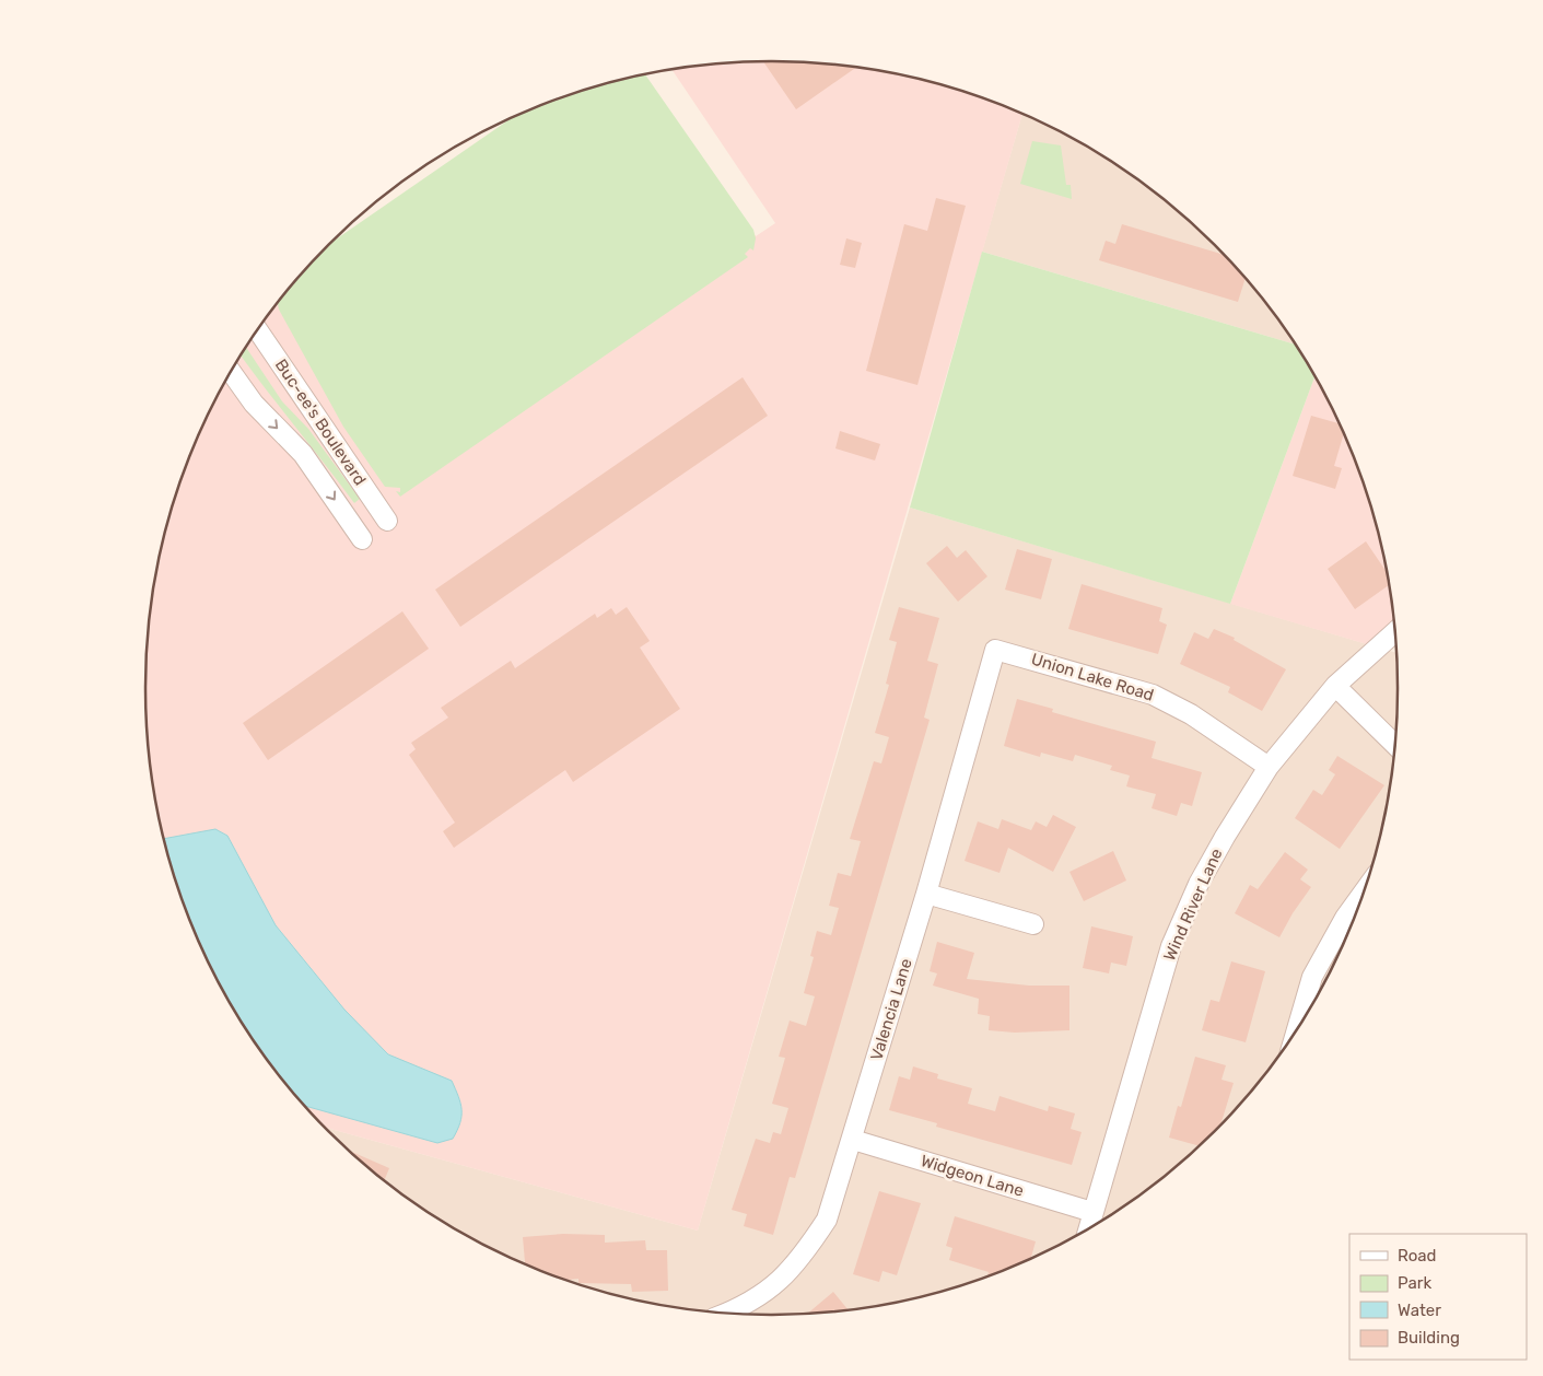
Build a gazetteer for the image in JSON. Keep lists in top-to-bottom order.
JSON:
{
  "streets": {
    "street": [
      "Buc-ee's Boulevard",
      "Union Lake Road",
      "Wind River Lane",
      "Valencia Lane",
      "Widgeon Lane"
    ]
  },
  "crossings": [
    ["Union Lake Road", "Wind River Lane"],
    ["Union Lake Road", "Valencia Lane"],
    ["Wind River Lane", "Widgeon Lane"],
    ["Valencia Lane", "Widgeon Lane"]
  ],
  "legend": [
    "Road",
    "Park",
    "Water",
    "Building"
  ]
}
